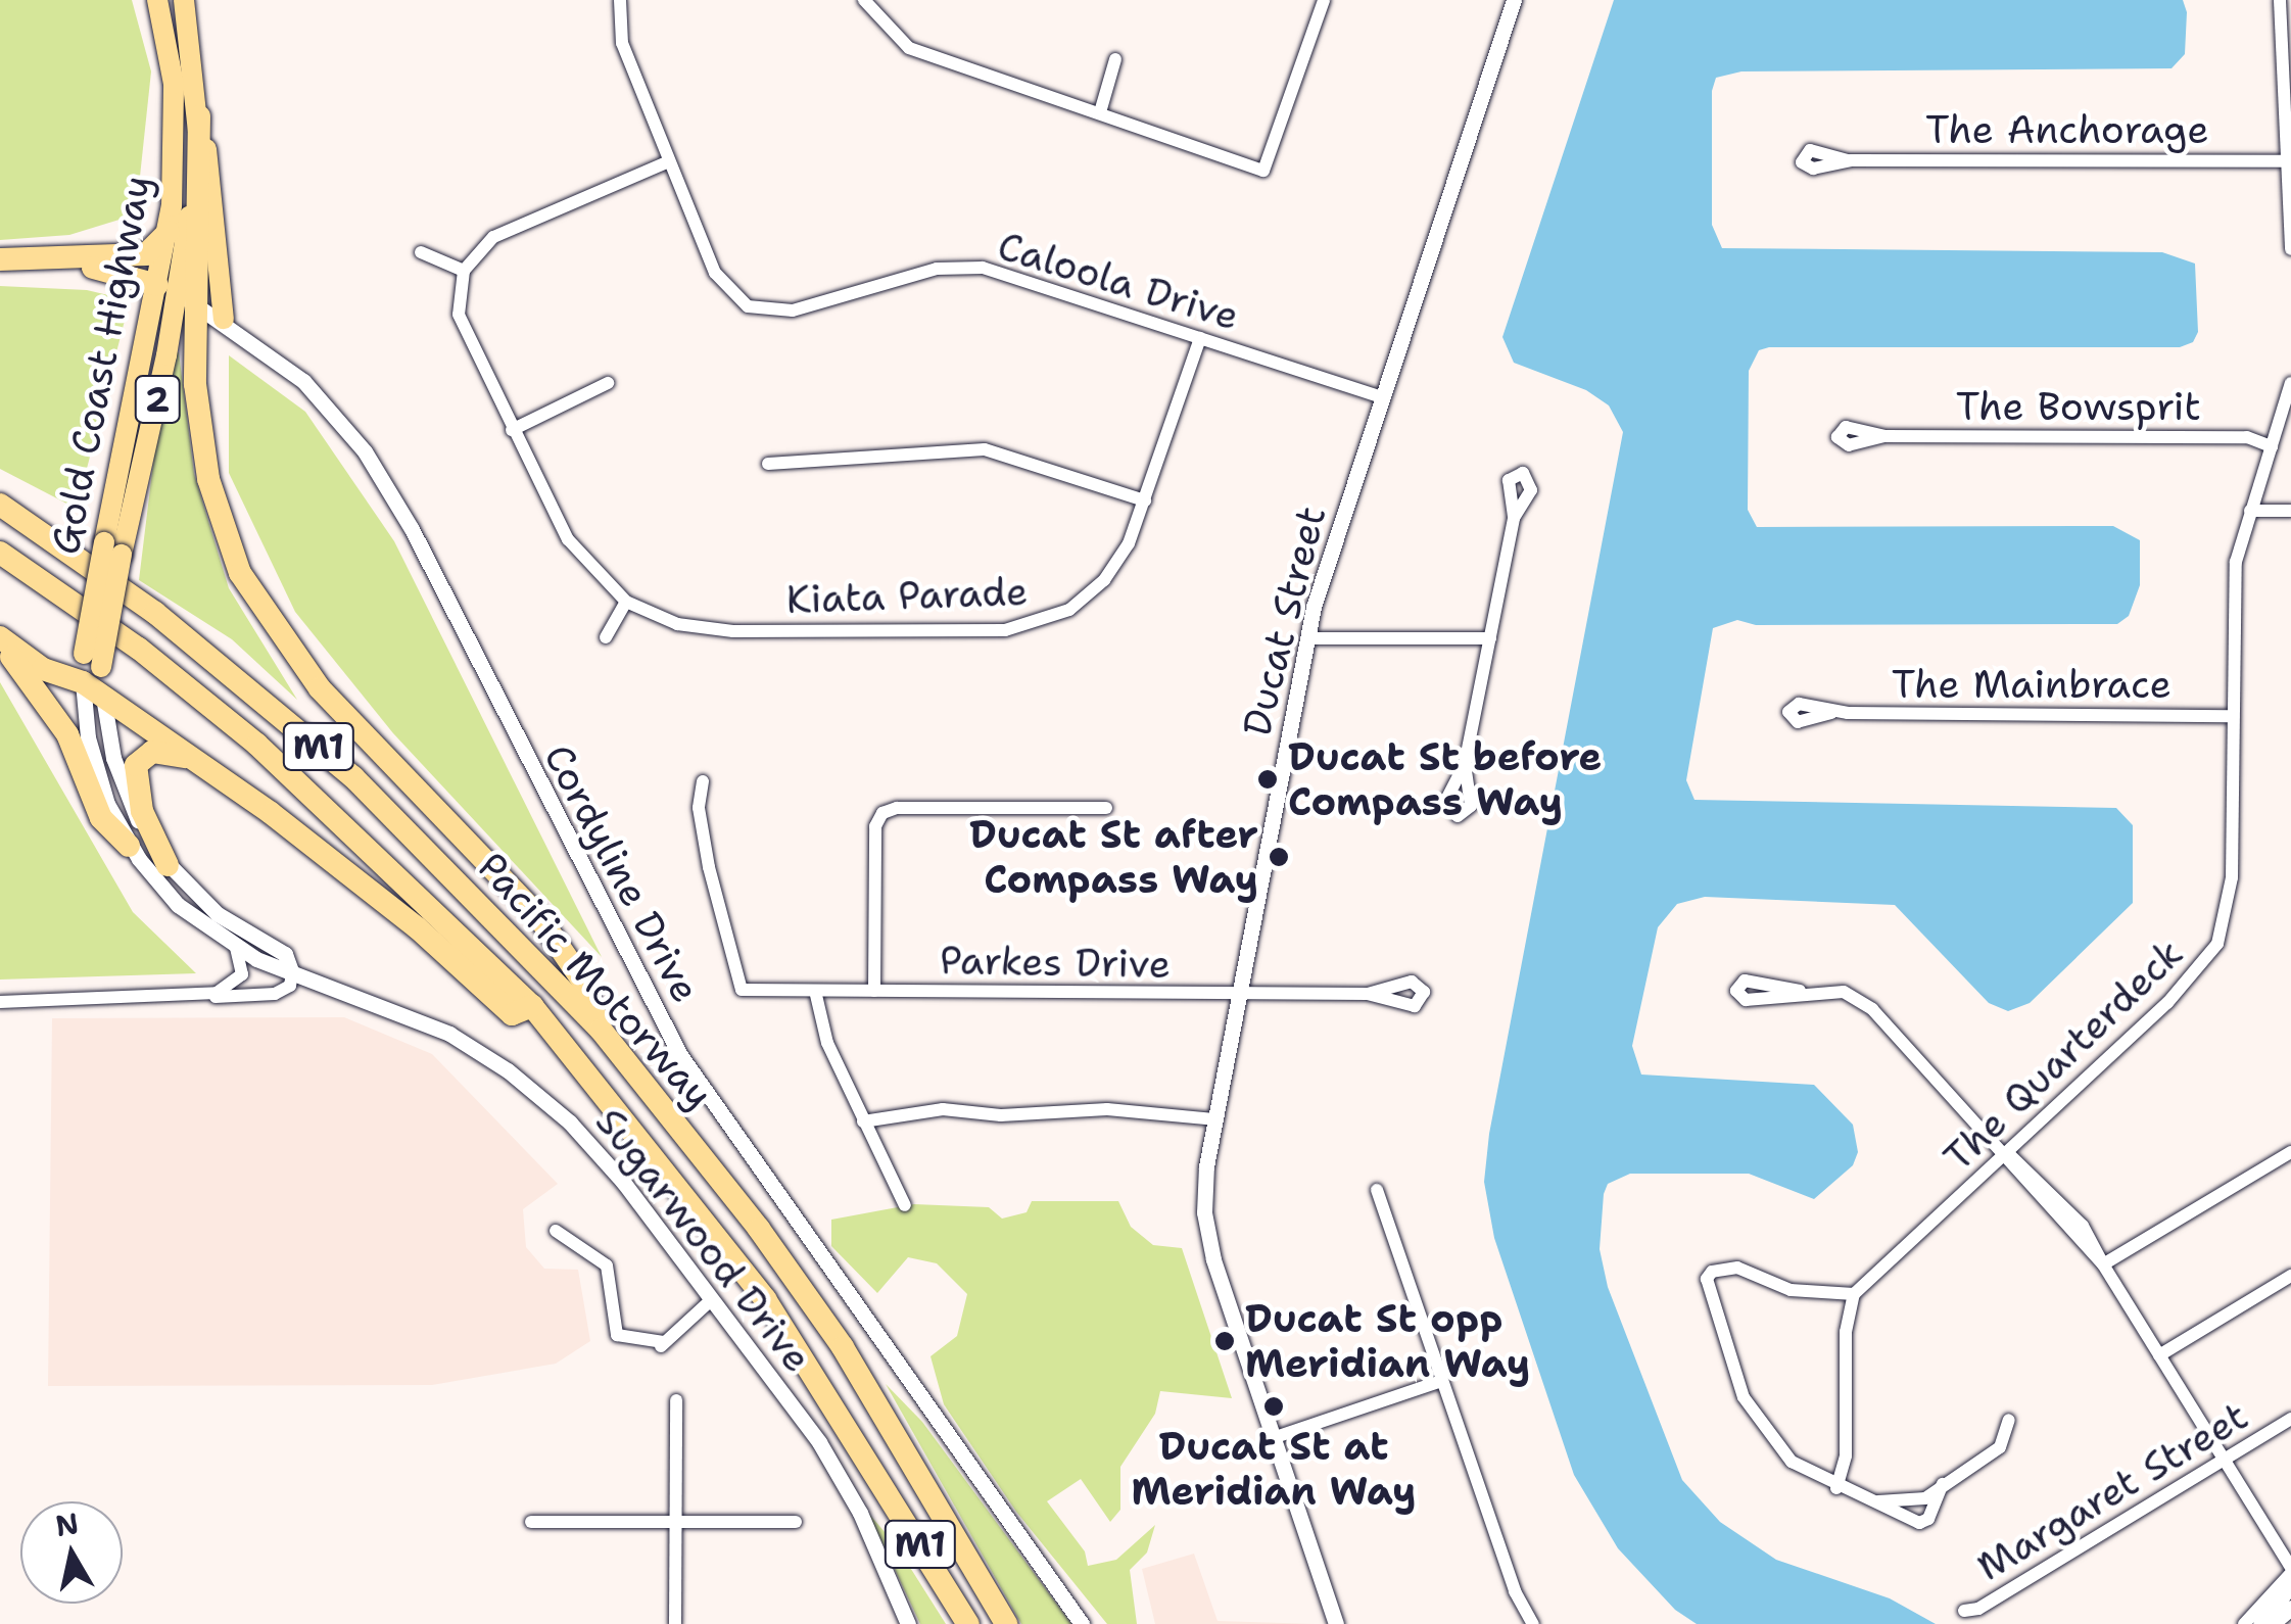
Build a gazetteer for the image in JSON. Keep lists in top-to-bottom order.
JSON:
{
  "streets": {
    "highway": [
      "Gold Coast Highway",
      "2",
      "M1",
      "Pacific Motorway"
    ],
    "street": [
      "The Anchorage",
      "Caloola Drive",
      "The Bowsprit",
      "Kiata Parade",
      "Ducat Street",
      "The Mainbrace",
      "Cordyline Drive",
      "Parkes Drive",
      "The Quarterdeck",
      "Sugarwood Drive",
      "Margaret Street"
    ]
  },
  "crossings": [
    ["Caloola Drive", "Kiata Parade"],
    ["Caloola Drive", "Ducat Street"],
    ["Gold Coast Highway", "Cordyline Drive"],
    ["Gold Coast Highway", "Sugarwood Drive"],
    ["The Bowsprit", "The Quarterdeck"],
    ["Ducat Street", "Parkes Drive"],
    ["The Mainbrace", "The Quarterdeck"]
  ],
  "places": [
    "Ducat St before Compass Way",
    "Ducat St after Compass Way",
    "Ducat St opp Meridian Way",
    "Ducat St at Meridian Way"
  ],
  "north": "top"
}
